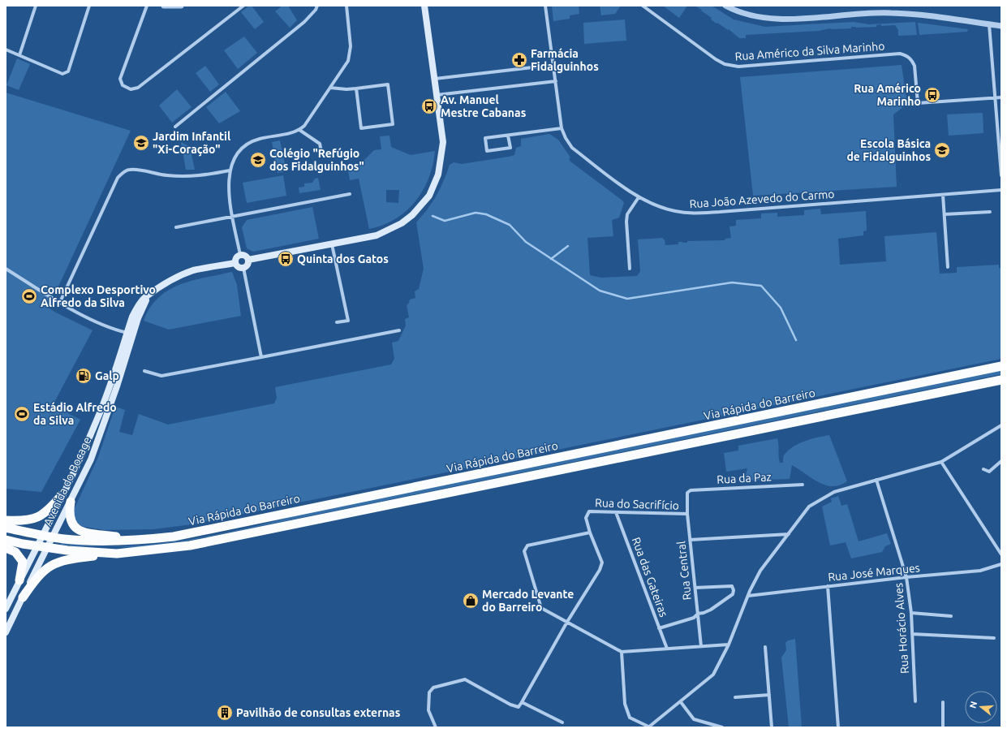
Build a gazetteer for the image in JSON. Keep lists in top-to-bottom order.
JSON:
{
  "streets": {
    "highway": ["Via Rápida do Barreiro"],
    "main road": ["Avenida do Bocage"],
    "street": [
      "Rua Américo da Silva Marinho",
      "Rua João Azevedo do Carmo",
      "Rua da Paz",
      "Rua do Sacrifício",
      "Rua Central",
      "Rua José Marques",
      "Rua das Gateiras",
      "Rua Horácio Alves"
    ]
  },
  "crossings": [
    ["Via Rápida do Barreiro", "Avenida do Bocage"],
    ["Rua da Paz", "Rua Central"],
    ["Rua do Sacrifício", "Rua Central"],
    ["Rua do Sacrifício", "Rua das Gateiras"],
    ["Rua José Marques", "Rua Horácio Alves"]
  ],
  "places": {
    "pharmacy": ["Farmácia Fidalguinhos"],
    "bus stop": ["Rua Américo Marinho", "Av. Manuel Mestre Cabanas", "Quinta dos Gatos"],
    "school or university": ["Jardim Infantil \"Xi-Coração\"", "Escola Básica de Fidalguinhos", "Colégio \"Refúgio dos Fidalguinhos\""],
    "sports": ["Complexo Desportivo Alfredo da Silva", "Estádio Alfredo da Silva"],
    "fuel station": ["Galp"],
    "shop": ["Mercado Levante do Barreiro"],
    "building": ["Pavilhão de consultas externas"]
  },
  "north": "left"
}
